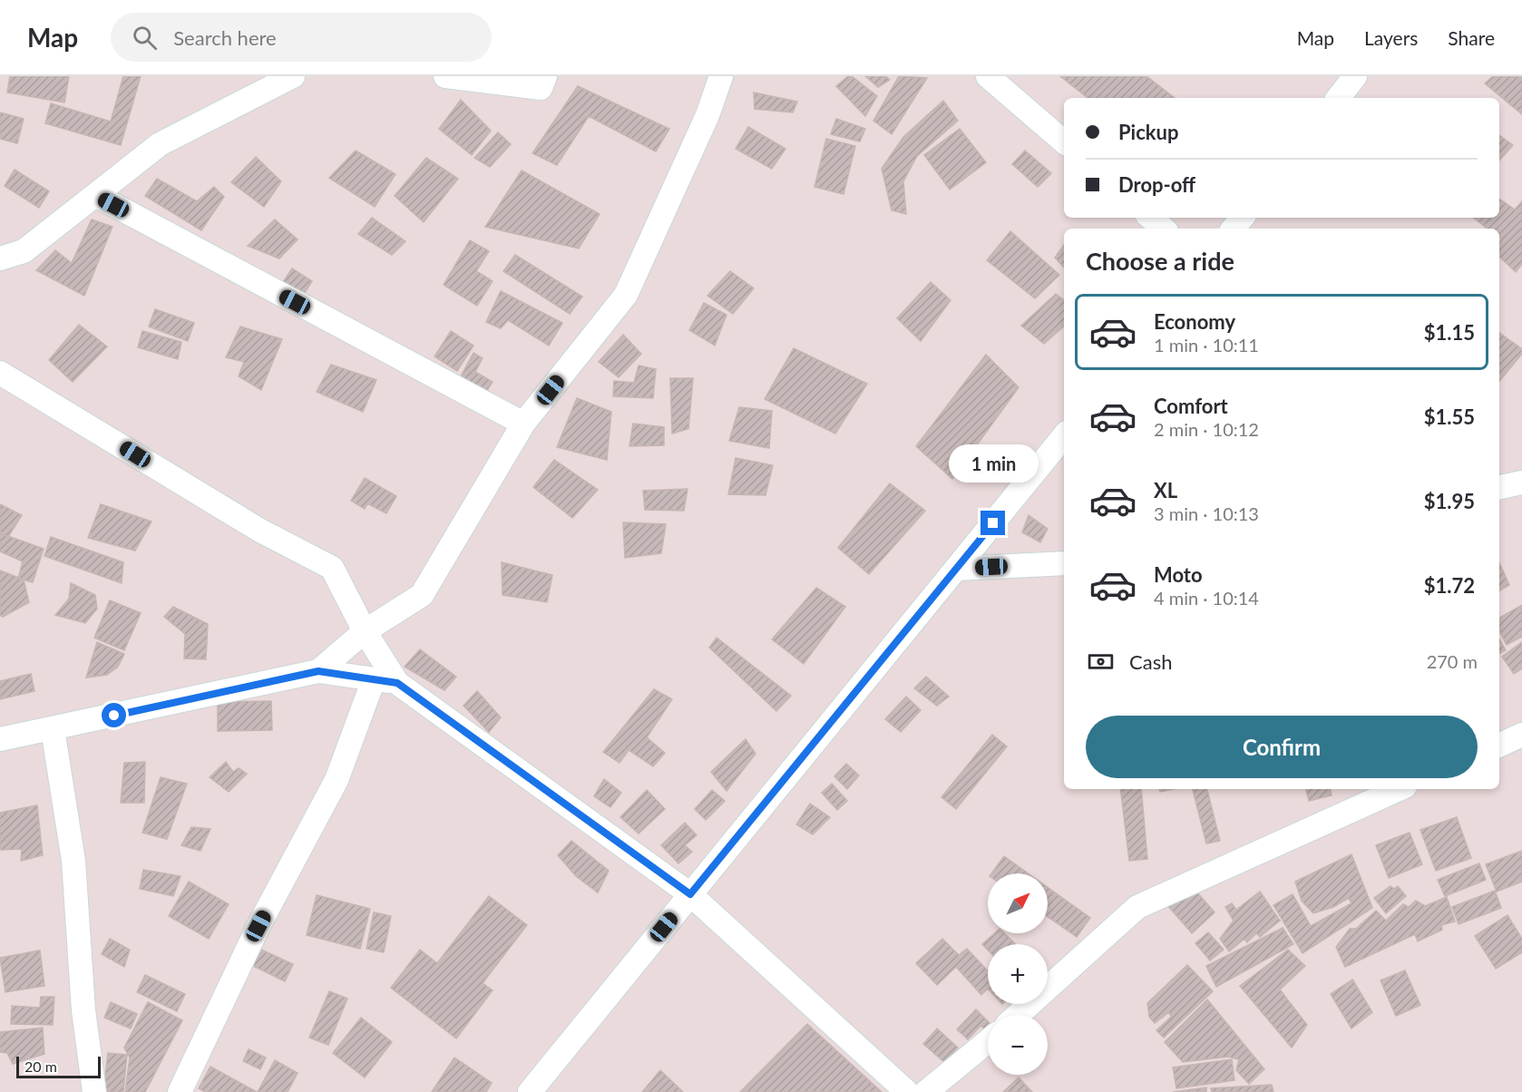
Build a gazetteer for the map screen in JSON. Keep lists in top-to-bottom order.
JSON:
{
  "scale_bar": "20 m",
  "north": "top right",
  "page": {
    "header": "Map",
    "search": "Search here",
    "nav": ["Map", "Layers", "Share"],
    "banner": ["Pickup", "Drop-off"],
    "heading": "Choose a ride",
    "list": [
      {
        "name": "Economy",
        "note": "1 min · 10:11",
        "value": "$1.15"
      },
      {
        "name": "Comfort",
        "note": "2 min · 10:12",
        "value": "$1.55"
      },
      {
        "name": "XL",
        "note": "3 min · 10:13",
        "value": "$1.95"
      },
      {
        "name": "Moto",
        "note": "4 min · 10:14",
        "value": "$1.72"
      }
    ],
    "bubble": "1 min",
    "pay": ["Cash", "270 m"],
    "buttons": "Confirm",
    "map_buttons": ["+", "−"],
    "scale": "20 m"
  }
}
